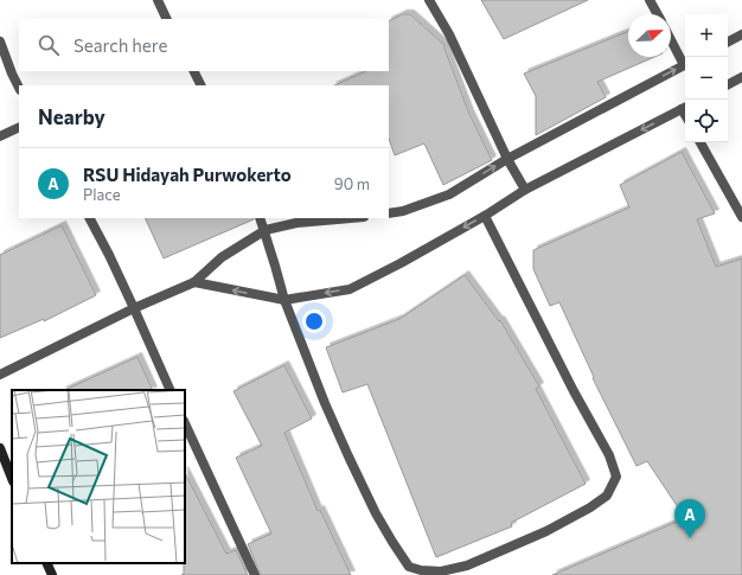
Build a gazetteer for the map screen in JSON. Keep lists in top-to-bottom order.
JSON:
{
  "north": "top right",
  "page": {
    "map_buttons": ["+", "−"],
    "search": "Search here",
    "heading": "Nearby",
    "list": [
      {
        "mark": "A",
        "name": "RSU Hidayah Purwokerto",
        "note": "Place",
        "value": "90 m"
      }
    ],
    "pins": "A"
  }
}
